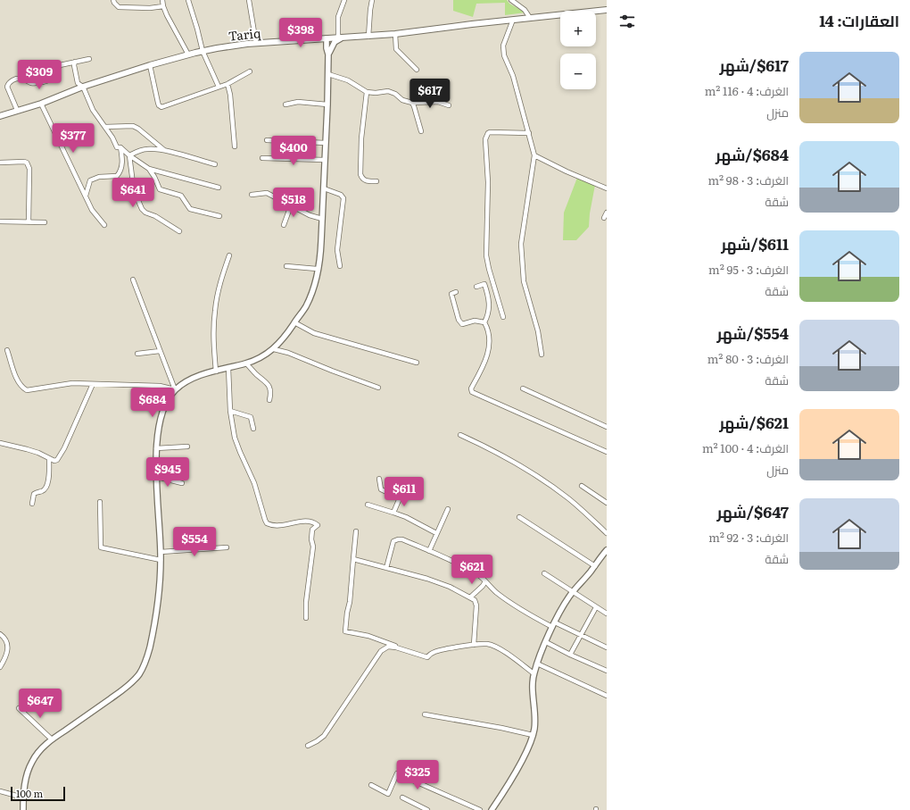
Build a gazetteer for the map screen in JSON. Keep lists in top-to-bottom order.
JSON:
{
  "streets": {
    "main road": ["Tariq"]
  },
  "scale_bar": "100 m",
  "page": {
    "heading": "العقارات: 14",
    "map_buttons": ["+", "−"],
    "price": [
      "$398",
      "$309",
      "$617",
      "$377",
      "$400",
      "$641",
      "$518",
      "$684",
      "$945",
      "$611",
      "$554",
      "$621",
      "$647",
      "$325"
    ],
    "list": [
      {
        "name": "$617/شهر",
        "note": "الغرف: 4 · 116 m² · منزل"
      },
      {
        "name": "$684/شهر",
        "note": "الغرف: 3 · 98 m² · شقة"
      },
      {
        "name": "$611/شهر",
        "note": "الغرف: 3 · 95 m² · شقة"
      },
      {
        "name": "$554/شهر",
        "note": "الغرف: 3 · 80 m² · شقة"
      },
      {
        "name": "$621/شهر",
        "note": "الغرف: 4 · 100 m² · منزل"
      },
      {
        "name": "$647/شهر",
        "note": "الغرف: 3 · 92 m² · شقة"
      }
    ],
    "scale": "100 m"
  }
}
